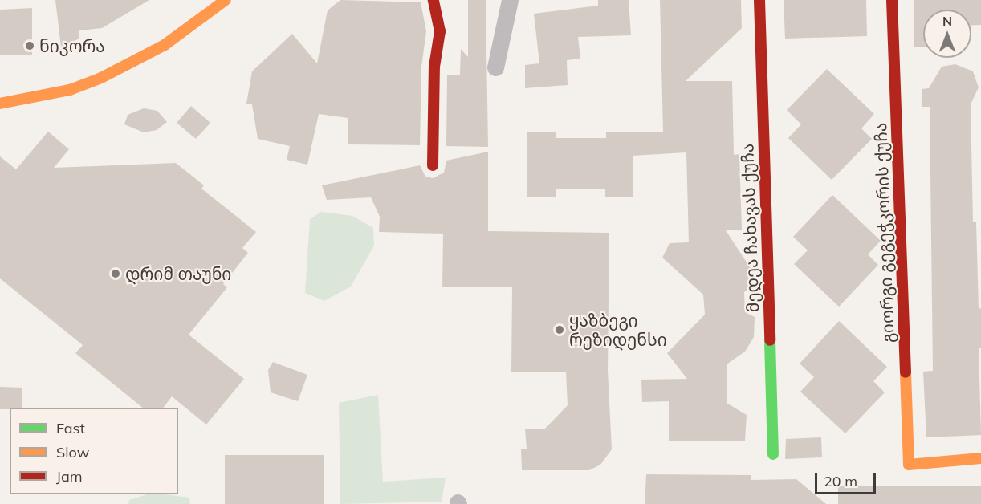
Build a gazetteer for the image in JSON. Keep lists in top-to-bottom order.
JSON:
{
  "streets": {
    "street": ["მედეა ჩახავას ქუჩა", "გიორგი გეგეჭკორის ქუჩა"]
  },
  "places": ["ნიკორა", "დრიმ თაუნი", "ყაზბეგი რეზიდენსი"],
  "legend": ["Fast", "Slow", "Jam"],
  "scale_bar": "20 m",
  "north": "top"
}
